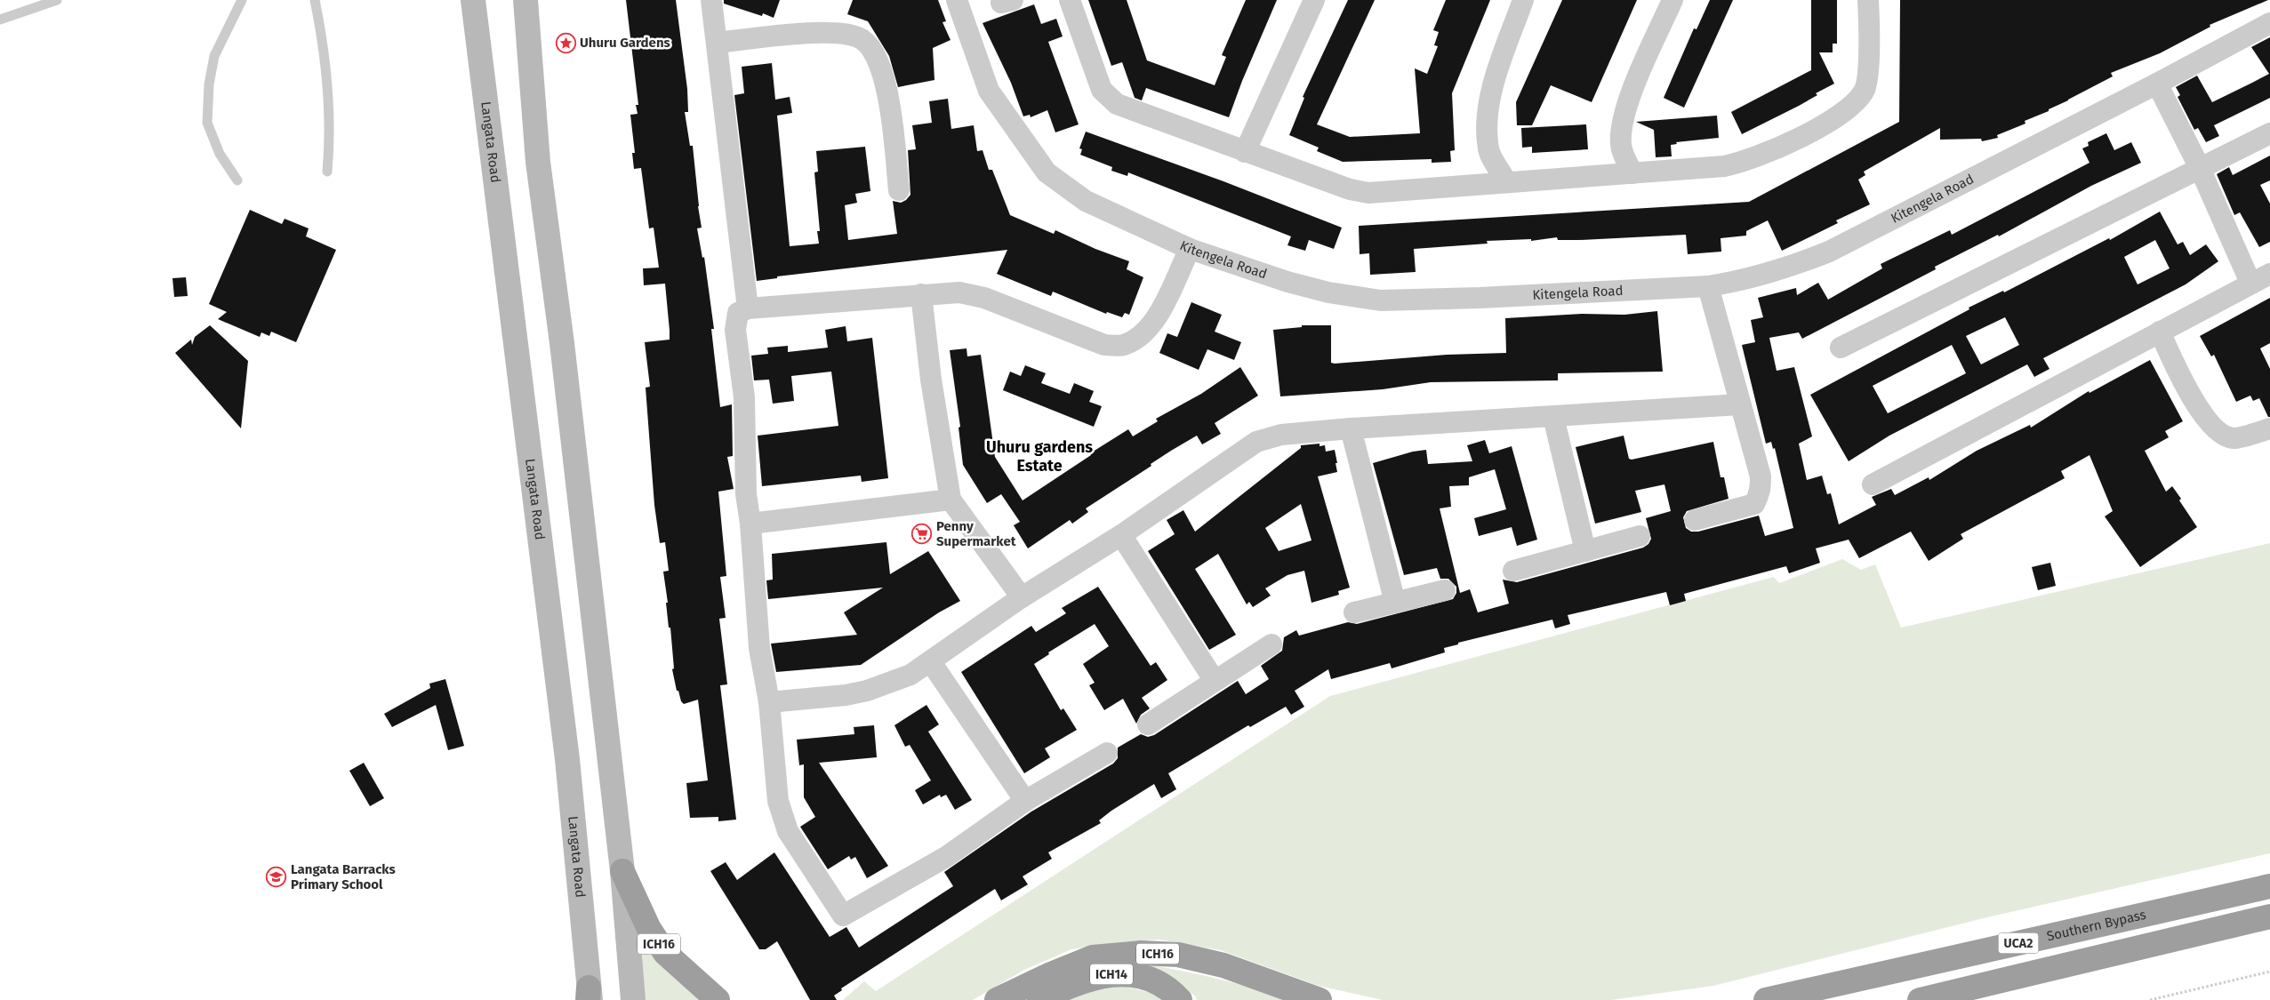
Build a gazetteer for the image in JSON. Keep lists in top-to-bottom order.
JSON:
{
  "streets": {
    "highway": [
      "Southern Bypass",
      "UCA2",
      "ICH16",
      "ICH14"
    ],
    "main road": ["Langata Road"],
    "street": ["Kitengela Road"]
  },
  "districts": ["Uhuru gardens Estate"],
  "places": {
    "place": ["Uhuru Gardens"],
    "supermarket": ["Penny Supermarket"],
    "school or university": ["Langata Barracks Primary School"]
  }
}
